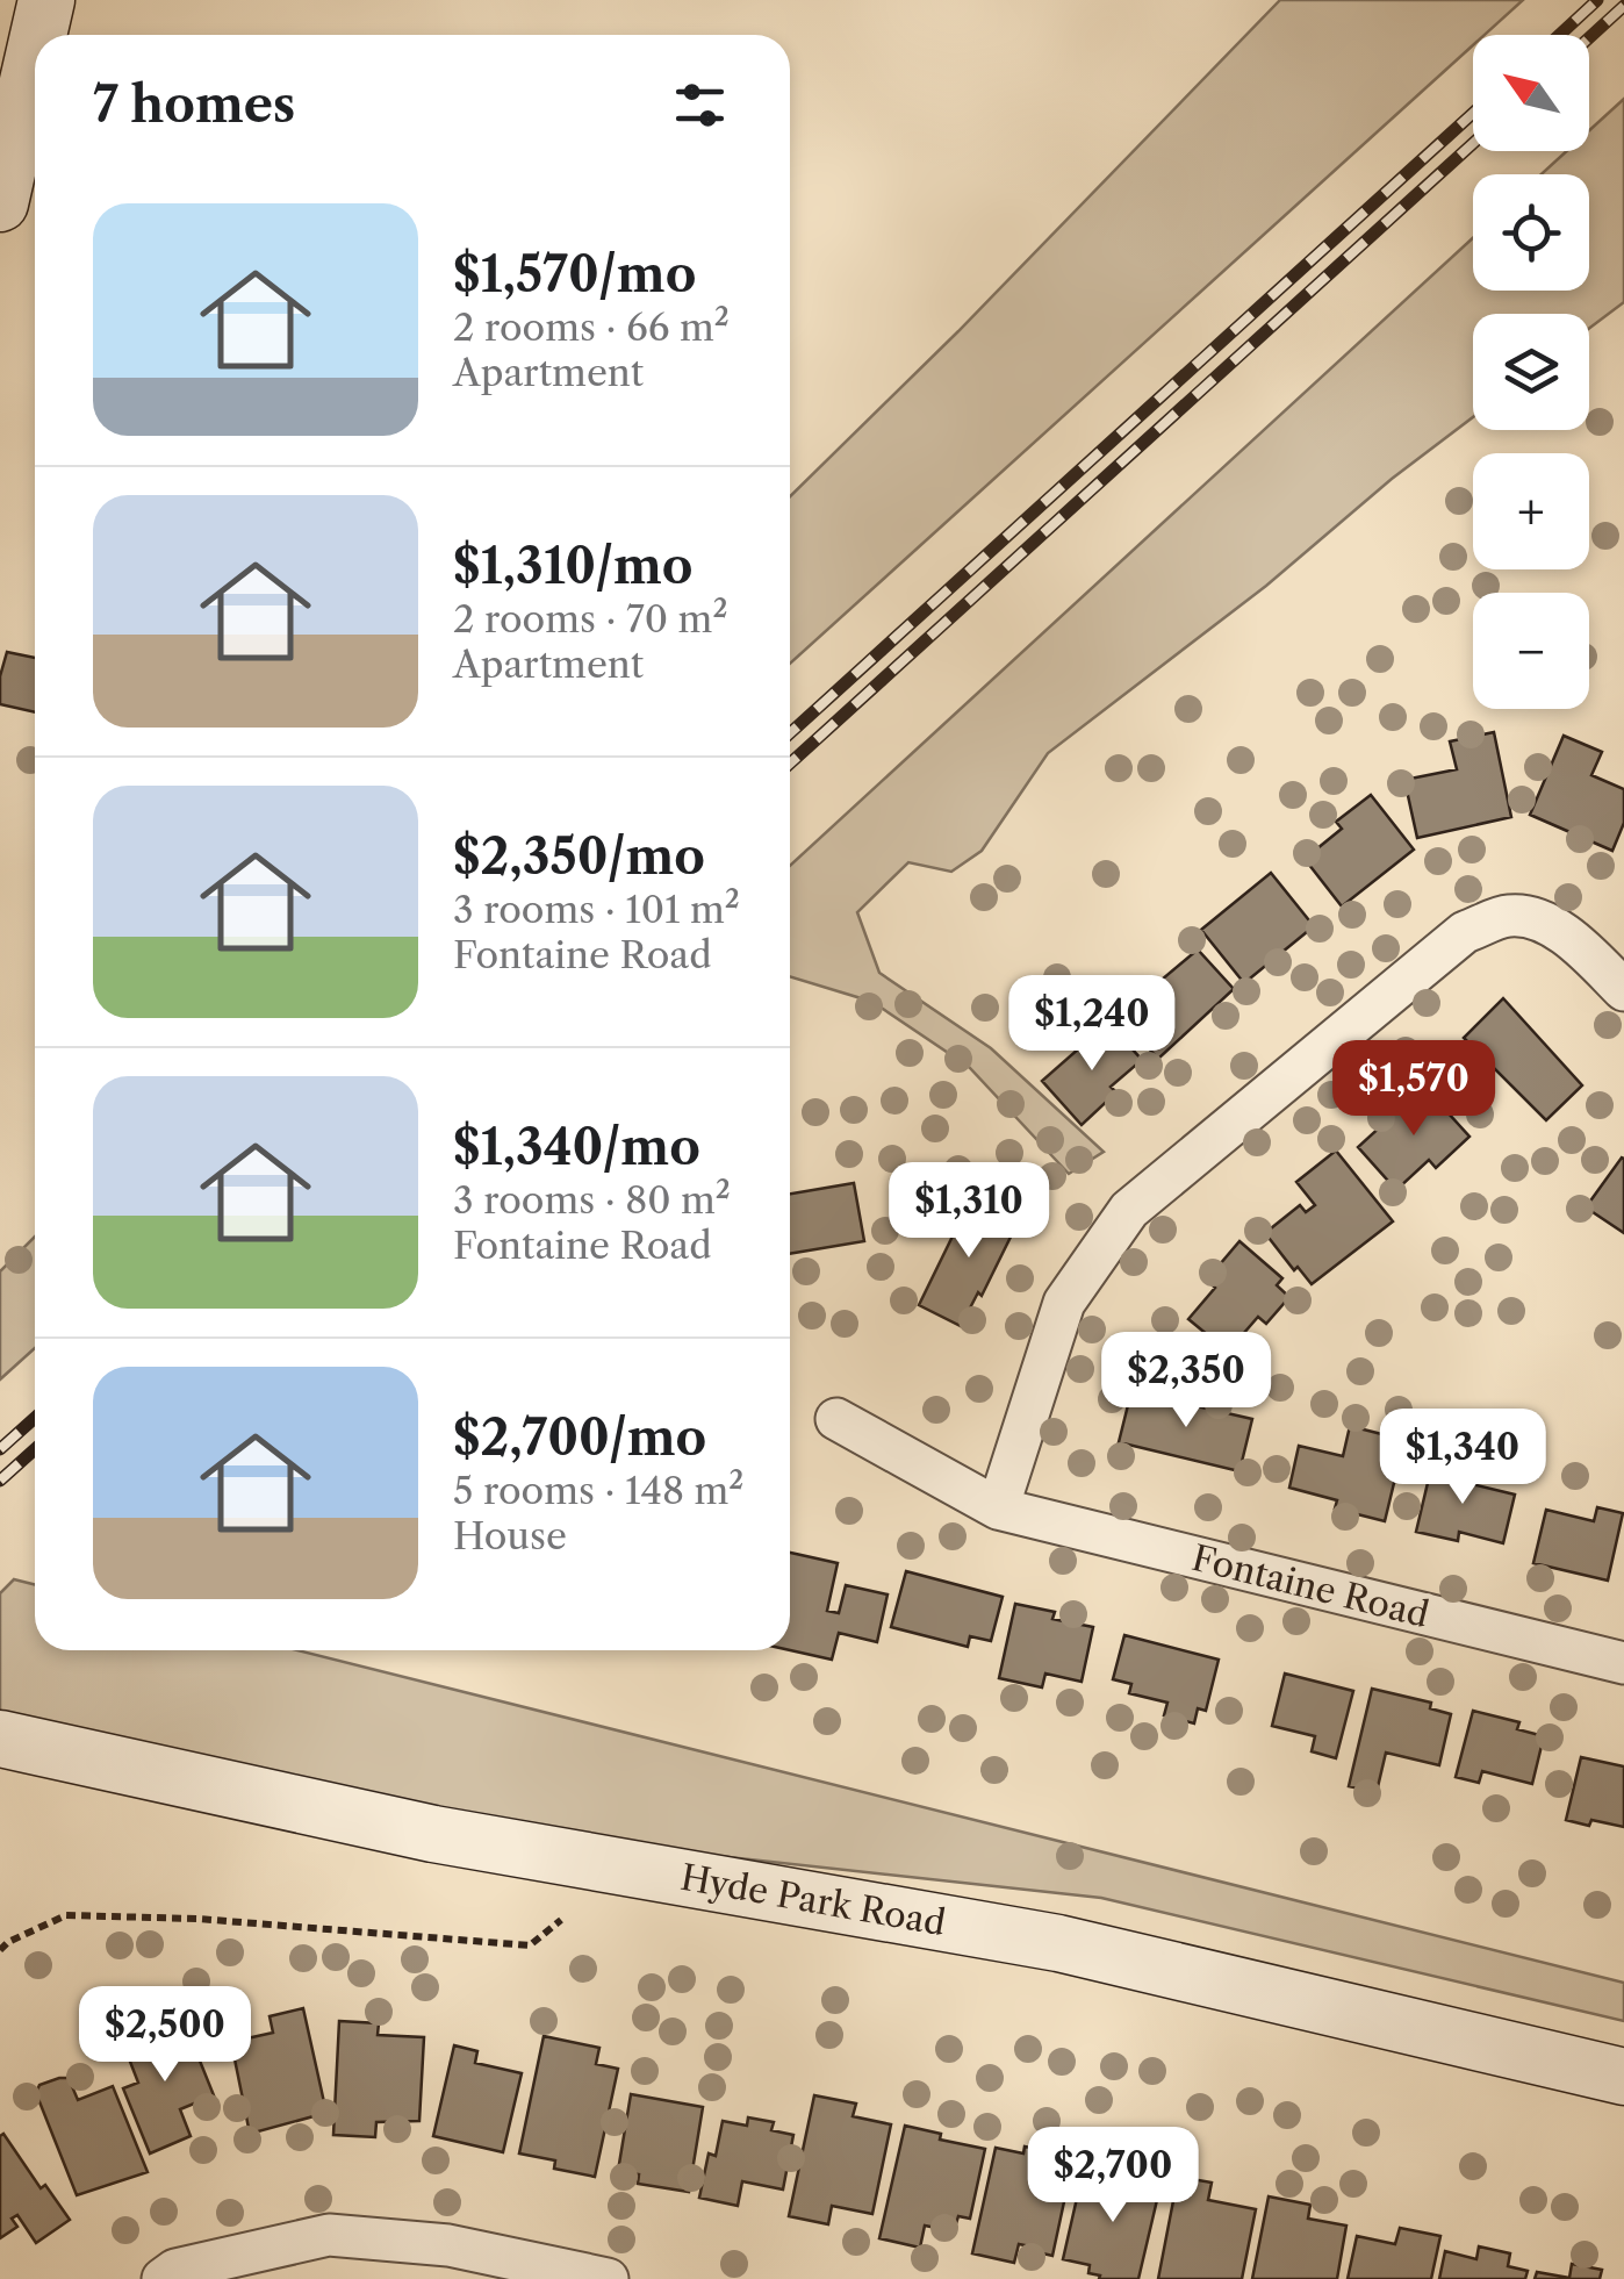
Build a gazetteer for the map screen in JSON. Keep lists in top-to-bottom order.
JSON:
{
  "streets": {
    "main road": ["Hyde Park Road"],
    "street": ["Fontaine Road"]
  },
  "north": "top left",
  "page": {
    "map_buttons": ["+", "−"],
    "heading": "7 homes",
    "list": [
      {
        "name": "$1,570/mo",
        "note": "2 rooms · 66 m² · Apartment"
      },
      {
        "name": "$1,310/mo",
        "note": "2 rooms · 70 m² · Apartment"
      },
      {
        "name": "$2,350/mo",
        "note": "3 rooms · 101 m² · Fontaine Road"
      },
      {
        "name": "$1,340/mo",
        "note": "3 rooms · 80 m² · Fontaine Road"
      },
      {
        "name": "$2,700/mo",
        "note": "5 rooms · 148 m² · House"
      }
    ],
    "price": [
      "$1,240",
      "$1,570",
      "$1,310",
      "$2,350",
      "$1,340",
      "$2,500",
      "$2,700"
    ]
  }
}
